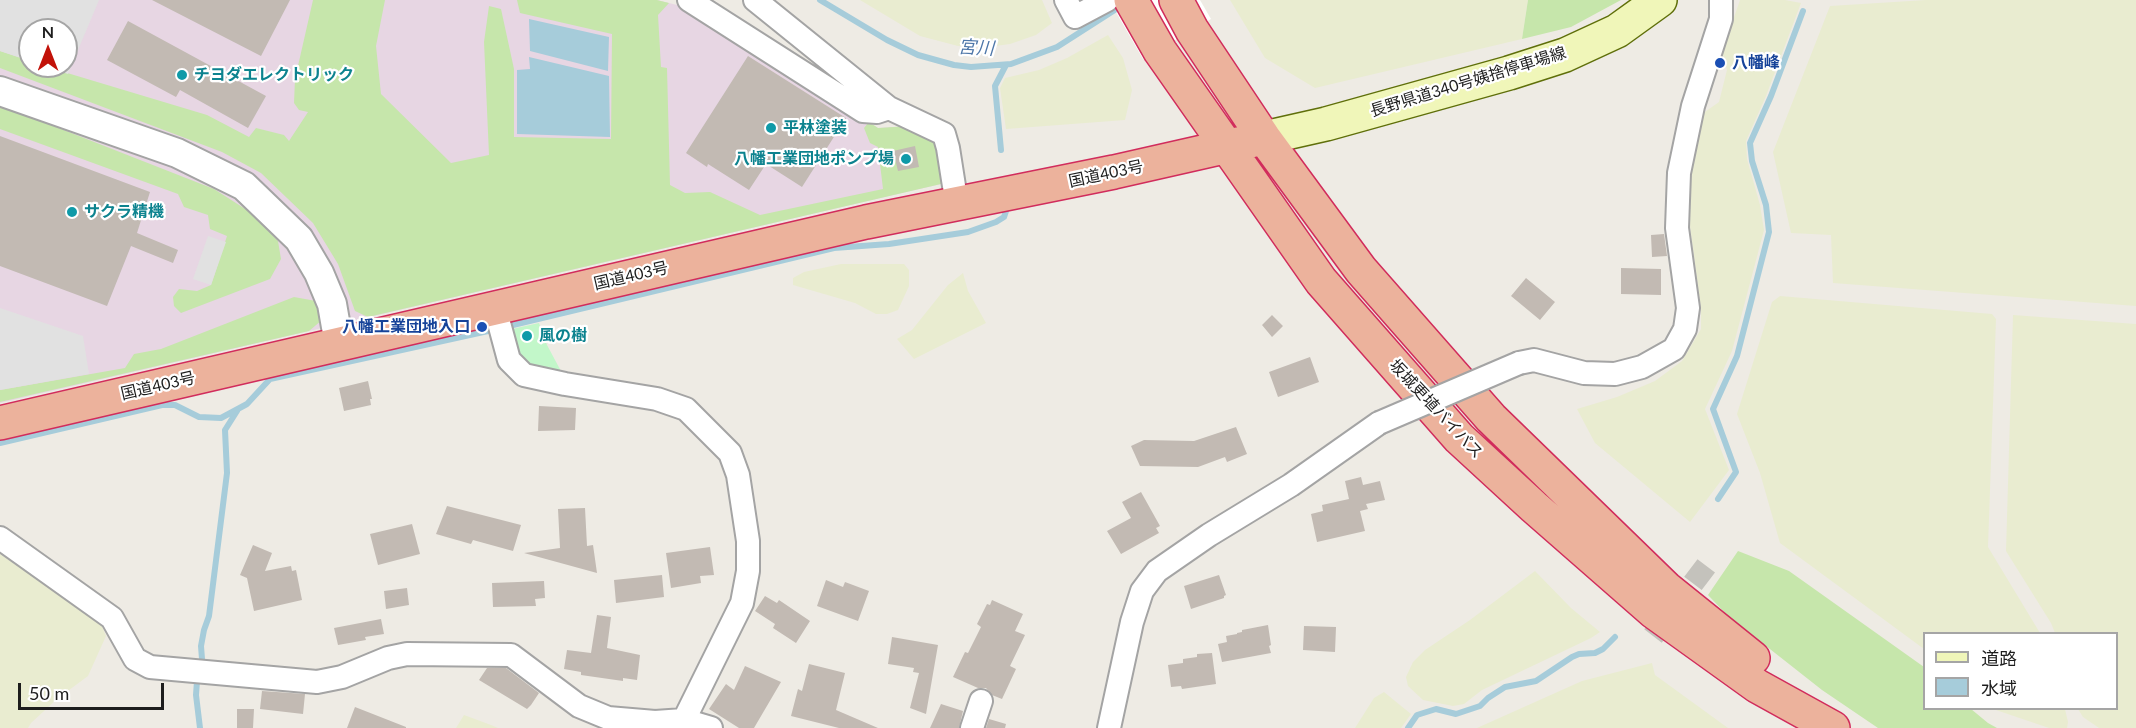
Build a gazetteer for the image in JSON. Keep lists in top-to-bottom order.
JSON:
{
  "streets": {
    "highway": ["国道403号", "坂城更埴バイパス"],
    "main road": ["長野県道340号姨捨停車場線"]
  },
  "crossings": [
    ["長野県道340号姨捨停車場線", "国道403号"],
    ["長野県道340号姨捨停車場線", "坂城更埴バイパス"],
    ["国道403号", "坂城更埴バイパス"]
  ],
  "water": ["宮川"],
  "places": [
    "八幡峰",
    "チヨダエレクトリック",
    "平林塗装",
    "八幡工業団地ポンプ場",
    "サクラ精機",
    "八幡工業団地入口",
    "風の樹"
  ],
  "legend": ["道路", "水域"],
  "scale_bar": "50 m",
  "north": "top"
}
